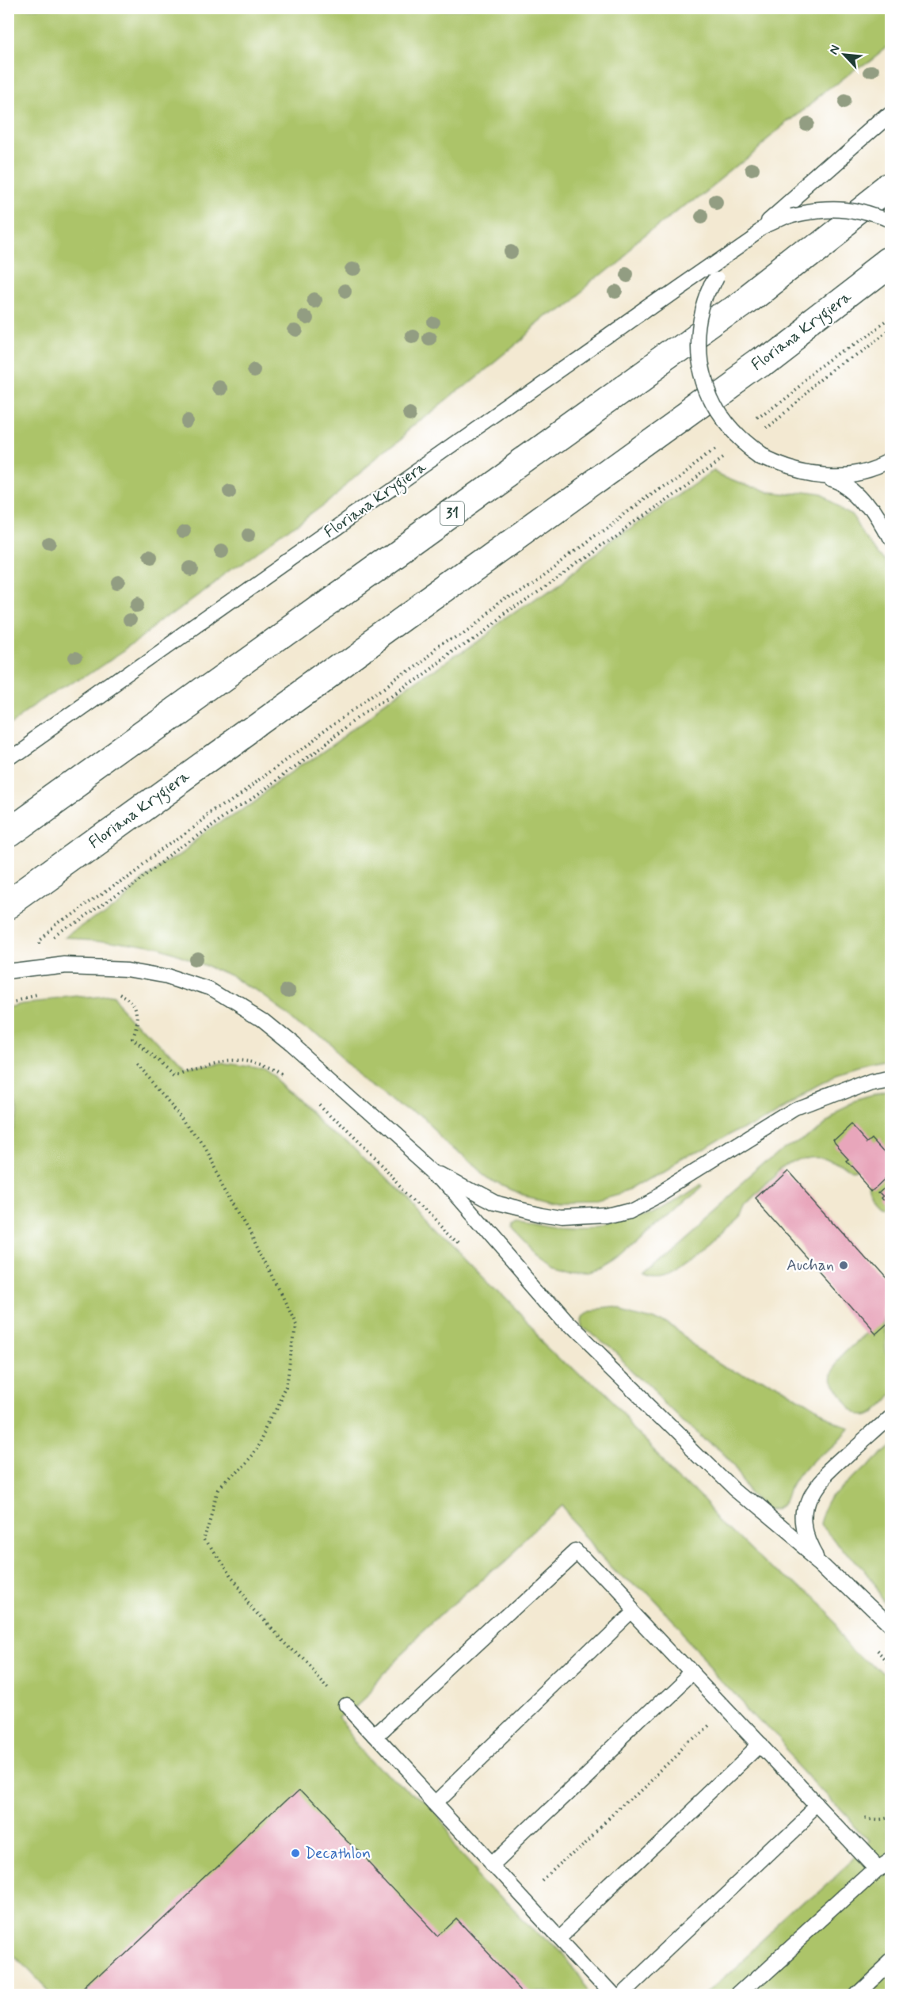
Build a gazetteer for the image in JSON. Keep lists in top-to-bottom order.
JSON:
{
  "streets": {
    "main road": ["Floriana Krygiera", "31"]
  },
  "places": ["Auchan", "Decathlon"],
  "north": "top left"
}
